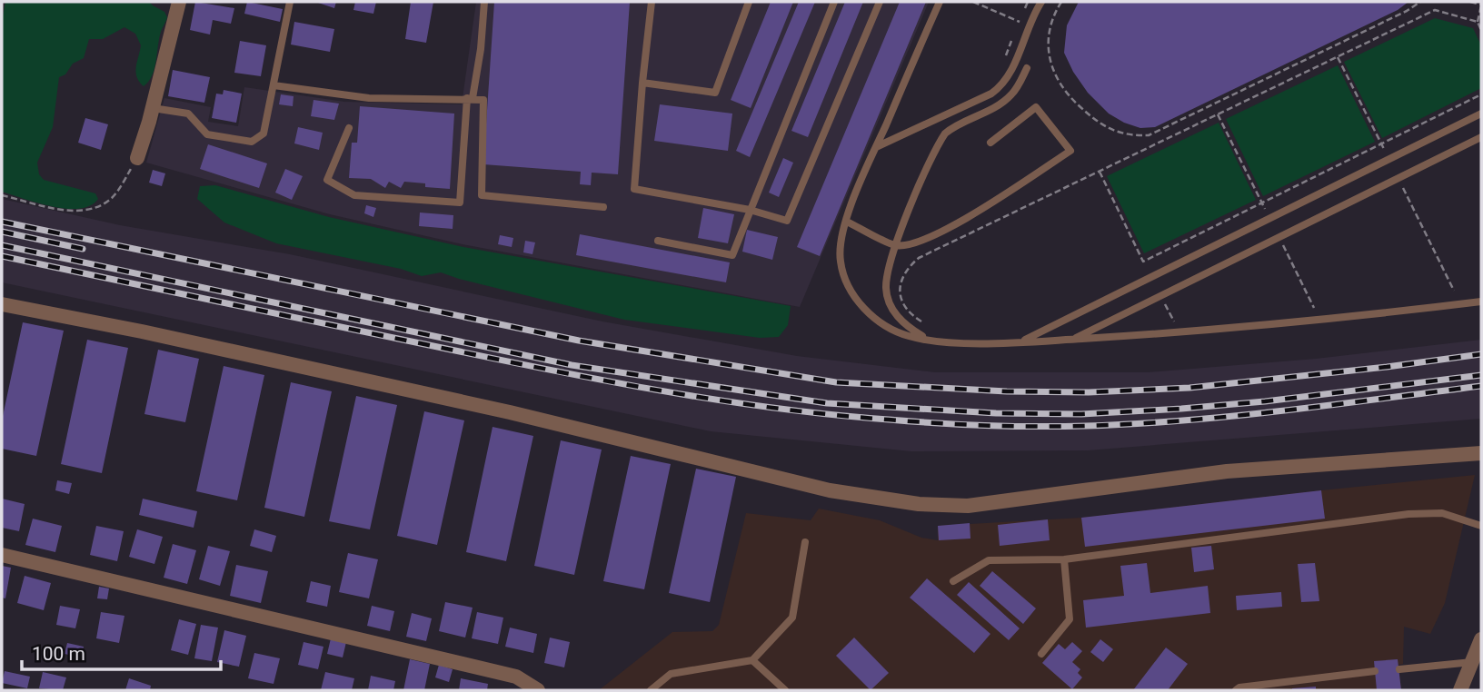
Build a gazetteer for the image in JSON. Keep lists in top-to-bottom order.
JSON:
{
  "scale_bar": "100 m"
}
